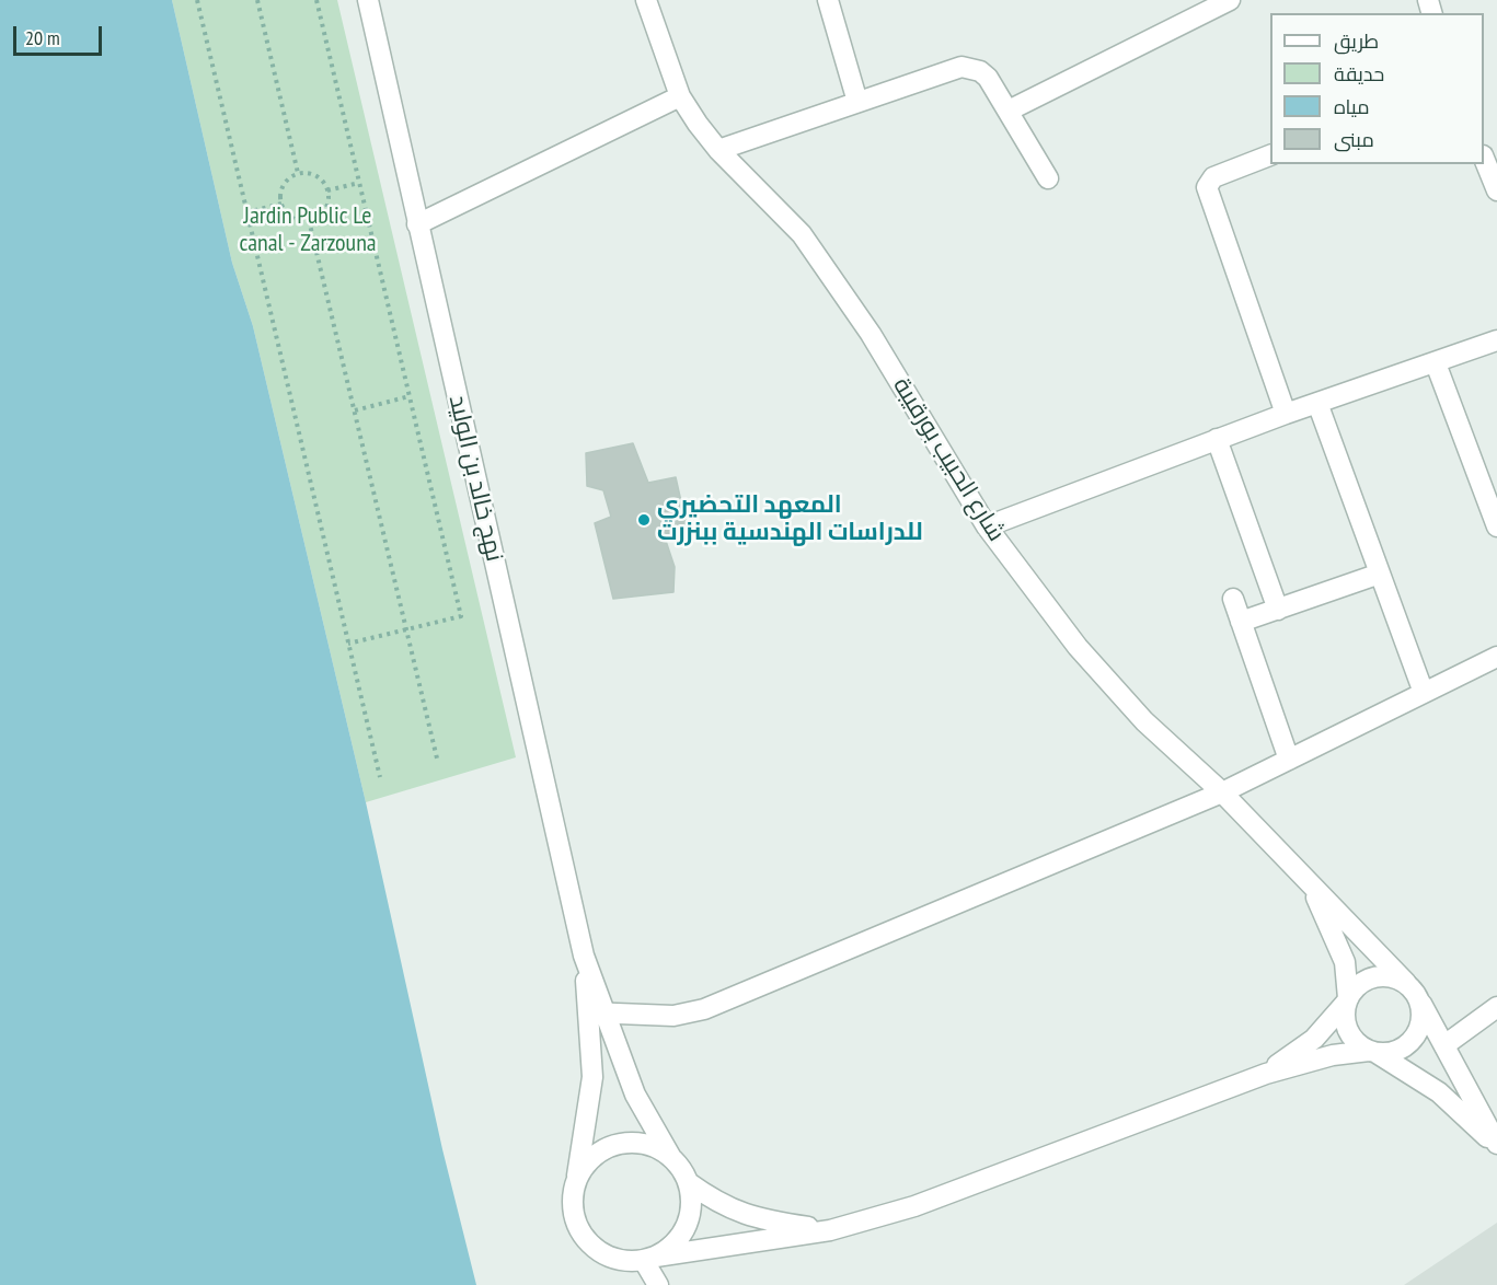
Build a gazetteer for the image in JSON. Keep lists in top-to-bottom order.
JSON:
{
  "streets": {
    "street": ["شارع الحبيب بورقيبة", "نهج خالد بن الوليد"]
  },
  "parks": ["Jardin Public Le canal - Zarzouna"],
  "places": ["المعهد التحضيري للدراسات الهندسية ببنزرت"],
  "legend": [
    "طريق",
    "حديقة",
    "مياه",
    "مبنى"
  ],
  "scale_bar": "20 m"
}
